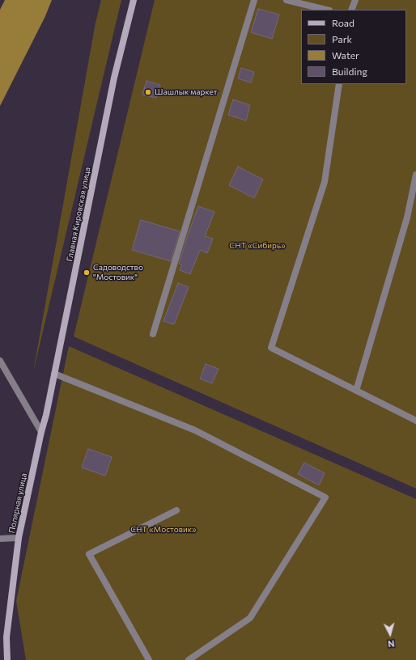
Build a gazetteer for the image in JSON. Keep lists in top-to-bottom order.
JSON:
{
  "streets": {
    "main road": ["Главная Кировская улица", "Полярная улица"]
  },
  "crossings": [
    ["Главная Кировская улица", "Полярная улица"]
  ],
  "parks": ["СНТ «Сибирь»", "СНТ «Мостовик»"],
  "places": ["Шашлык маркет", "Садоводство \"Мостовик\""],
  "legend": [
    "Road",
    "Park",
    "Water",
    "Building"
  ],
  "north": "bottom"
}
